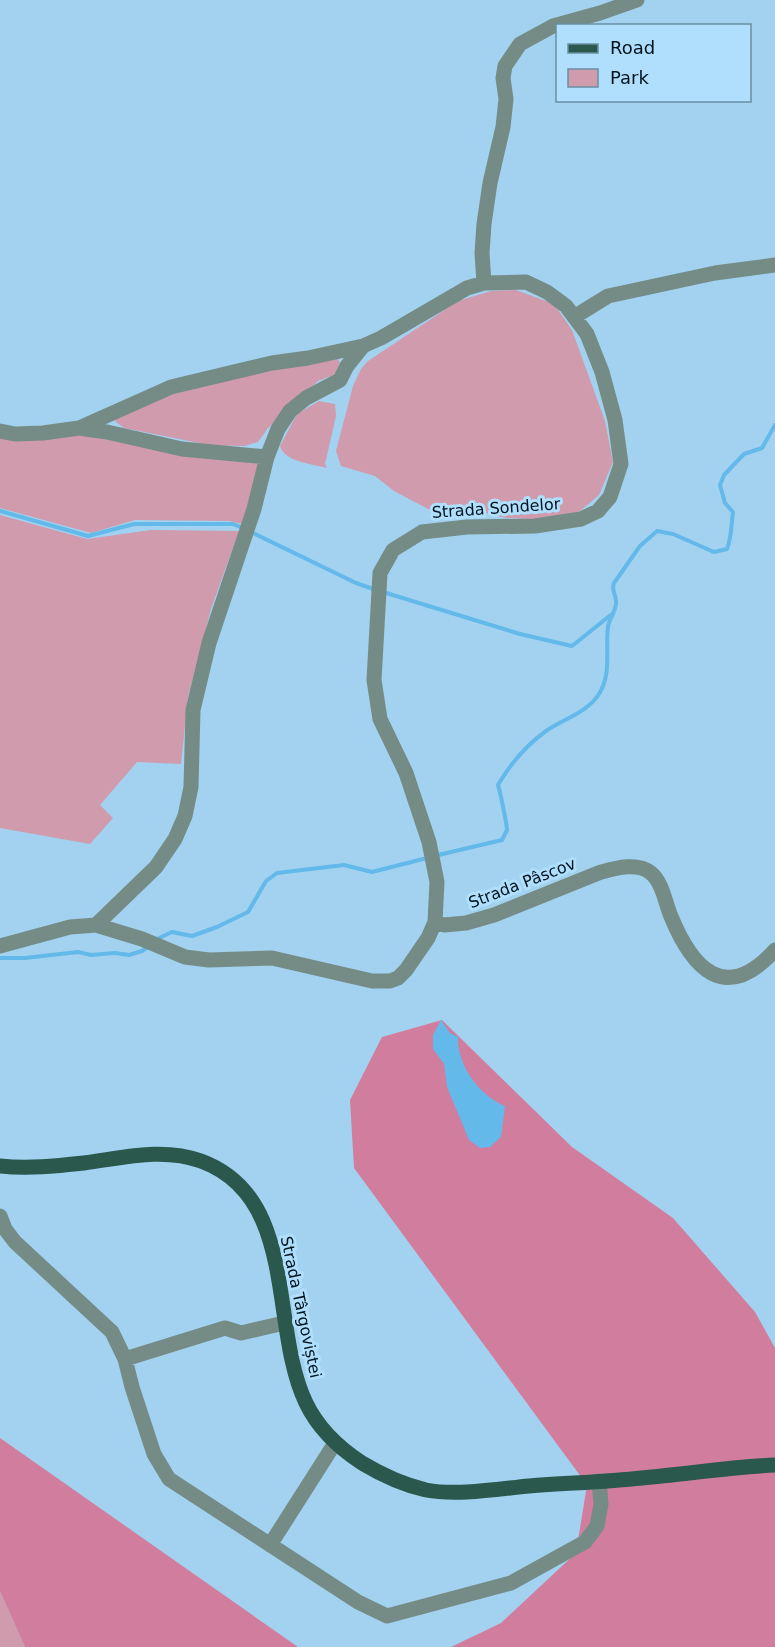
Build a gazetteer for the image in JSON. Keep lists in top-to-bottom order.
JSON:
{
  "streets": {
    "main road": ["Strada Târgoviștei"],
    "street": ["Strada Sondelor", "Strada Pâscov"]
  },
  "crossings": [
    ["Strada Sondelor", "Strada Pâscov"]
  ],
  "legend": ["Road", "Park"]
}
